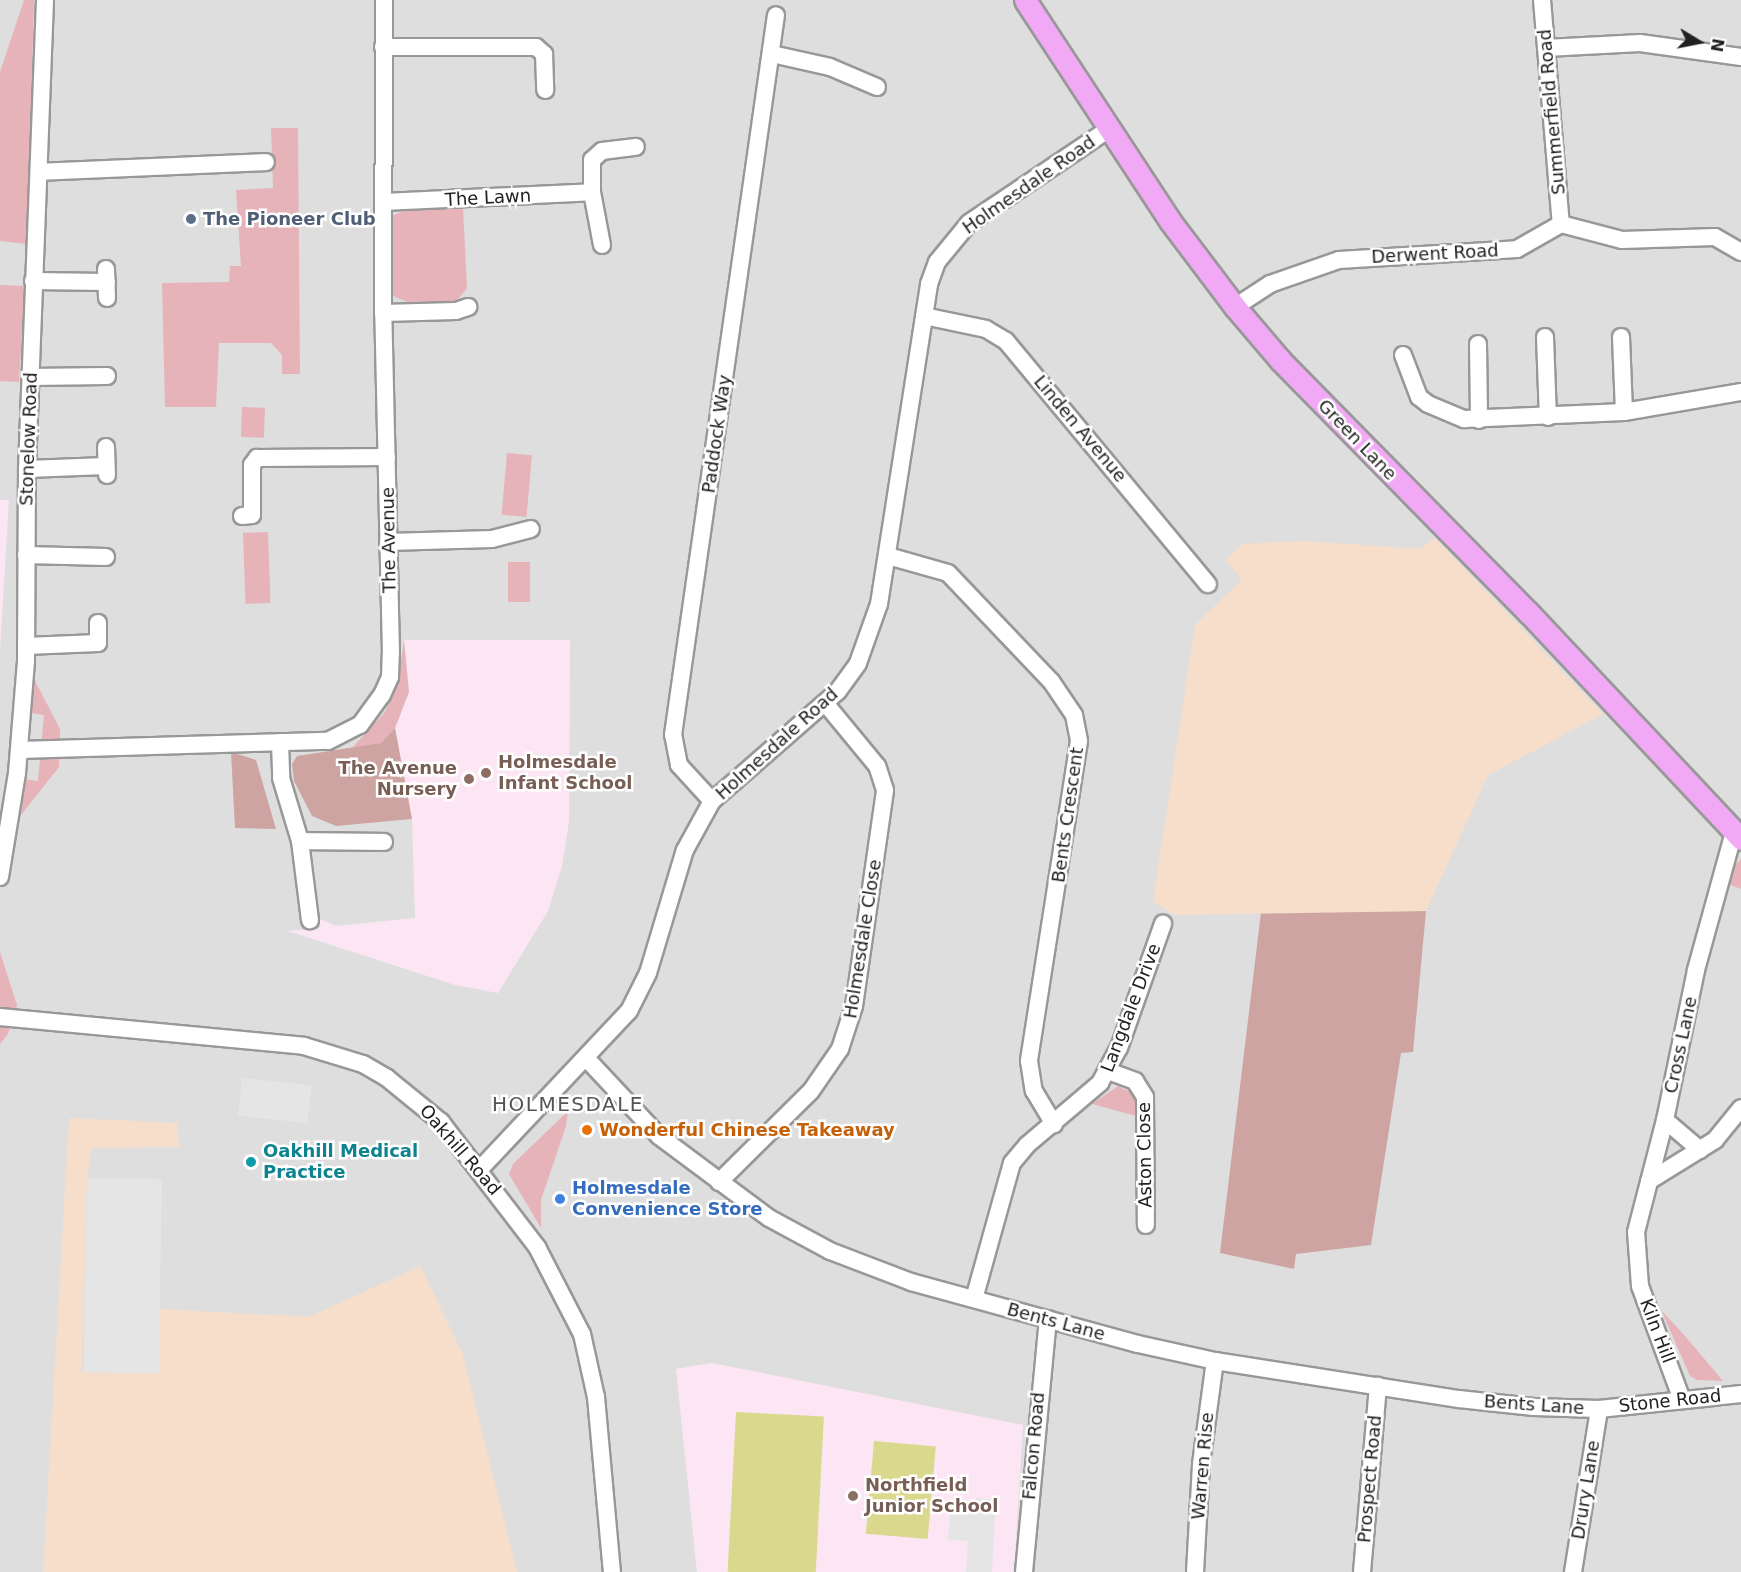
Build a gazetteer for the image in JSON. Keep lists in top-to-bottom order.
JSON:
{
  "streets": {
    "main road": ["Green Lane"],
    "street": [
      "Summerfield Road",
      "Holmesdale Road",
      "The Lawn",
      "Derwent Road",
      "Linden Avenue",
      "Paddock Way",
      "Stonelow Road",
      "The Avenue",
      "Bents Crescent",
      "Holmesdale Close",
      "Langdale Drive",
      "Cross Lane",
      "Oakhill Road",
      "Aston Close",
      "Bents Lane",
      "Kiln Hill",
      "Stone Road",
      "Falcon Road",
      "Warren Rise",
      "Prospect Road",
      "Drury Lane"
    ]
  },
  "crossings": [
    ["Summerfield Road", "Derwent Road"],
    ["Holmesdale Road", "Linden Avenue"],
    ["Holmesdale Road", "Paddock Way"],
    ["Holmesdale Road", "Green Lane"],
    ["Holmesdale Road", "Bents Crescent"],
    ["Holmesdale Road", "Holmesdale Close"],
    ["Holmesdale Road", "Oakhill Road"],
    ["Holmesdale Road", "Bents Lane"],
    ["The Lawn", "The Avenue"],
    ["Derwent Road", "Green Lane"],
    ["Stonelow Road", "The Avenue"],
    ["Green Lane", "Cross Lane"],
    ["Bents Crescent", "Langdale Drive"],
    ["Holmesdale Close", "Bents Lane"],
    ["Langdale Drive", "Aston Close"],
    ["Langdale Drive", "Bents Lane"],
    ["Cross Lane", "Kiln Hill"],
    ["Bents Lane", "Stone Road"],
    ["Bents Lane", "Falcon Road"],
    ["Bents Lane", "Warren Rise"],
    ["Bents Lane", "Prospect Road"],
    ["Bents Lane", "Drury Lane"],
    ["Kiln Hill", "Stone Road"],
    ["Stone Road", "Drury Lane"]
  ],
  "districts": ["HOLMESDALE"],
  "places": [
    "The Pioneer Club",
    "Holmesdale Infant School",
    "The Avenue Nursery",
    "Wonderful Chinese Takeaway",
    "Oakhill Medical Practice",
    "Holmesdale Convenience Store",
    "Northfield Junior School"
  ],
  "north": "right"
}
